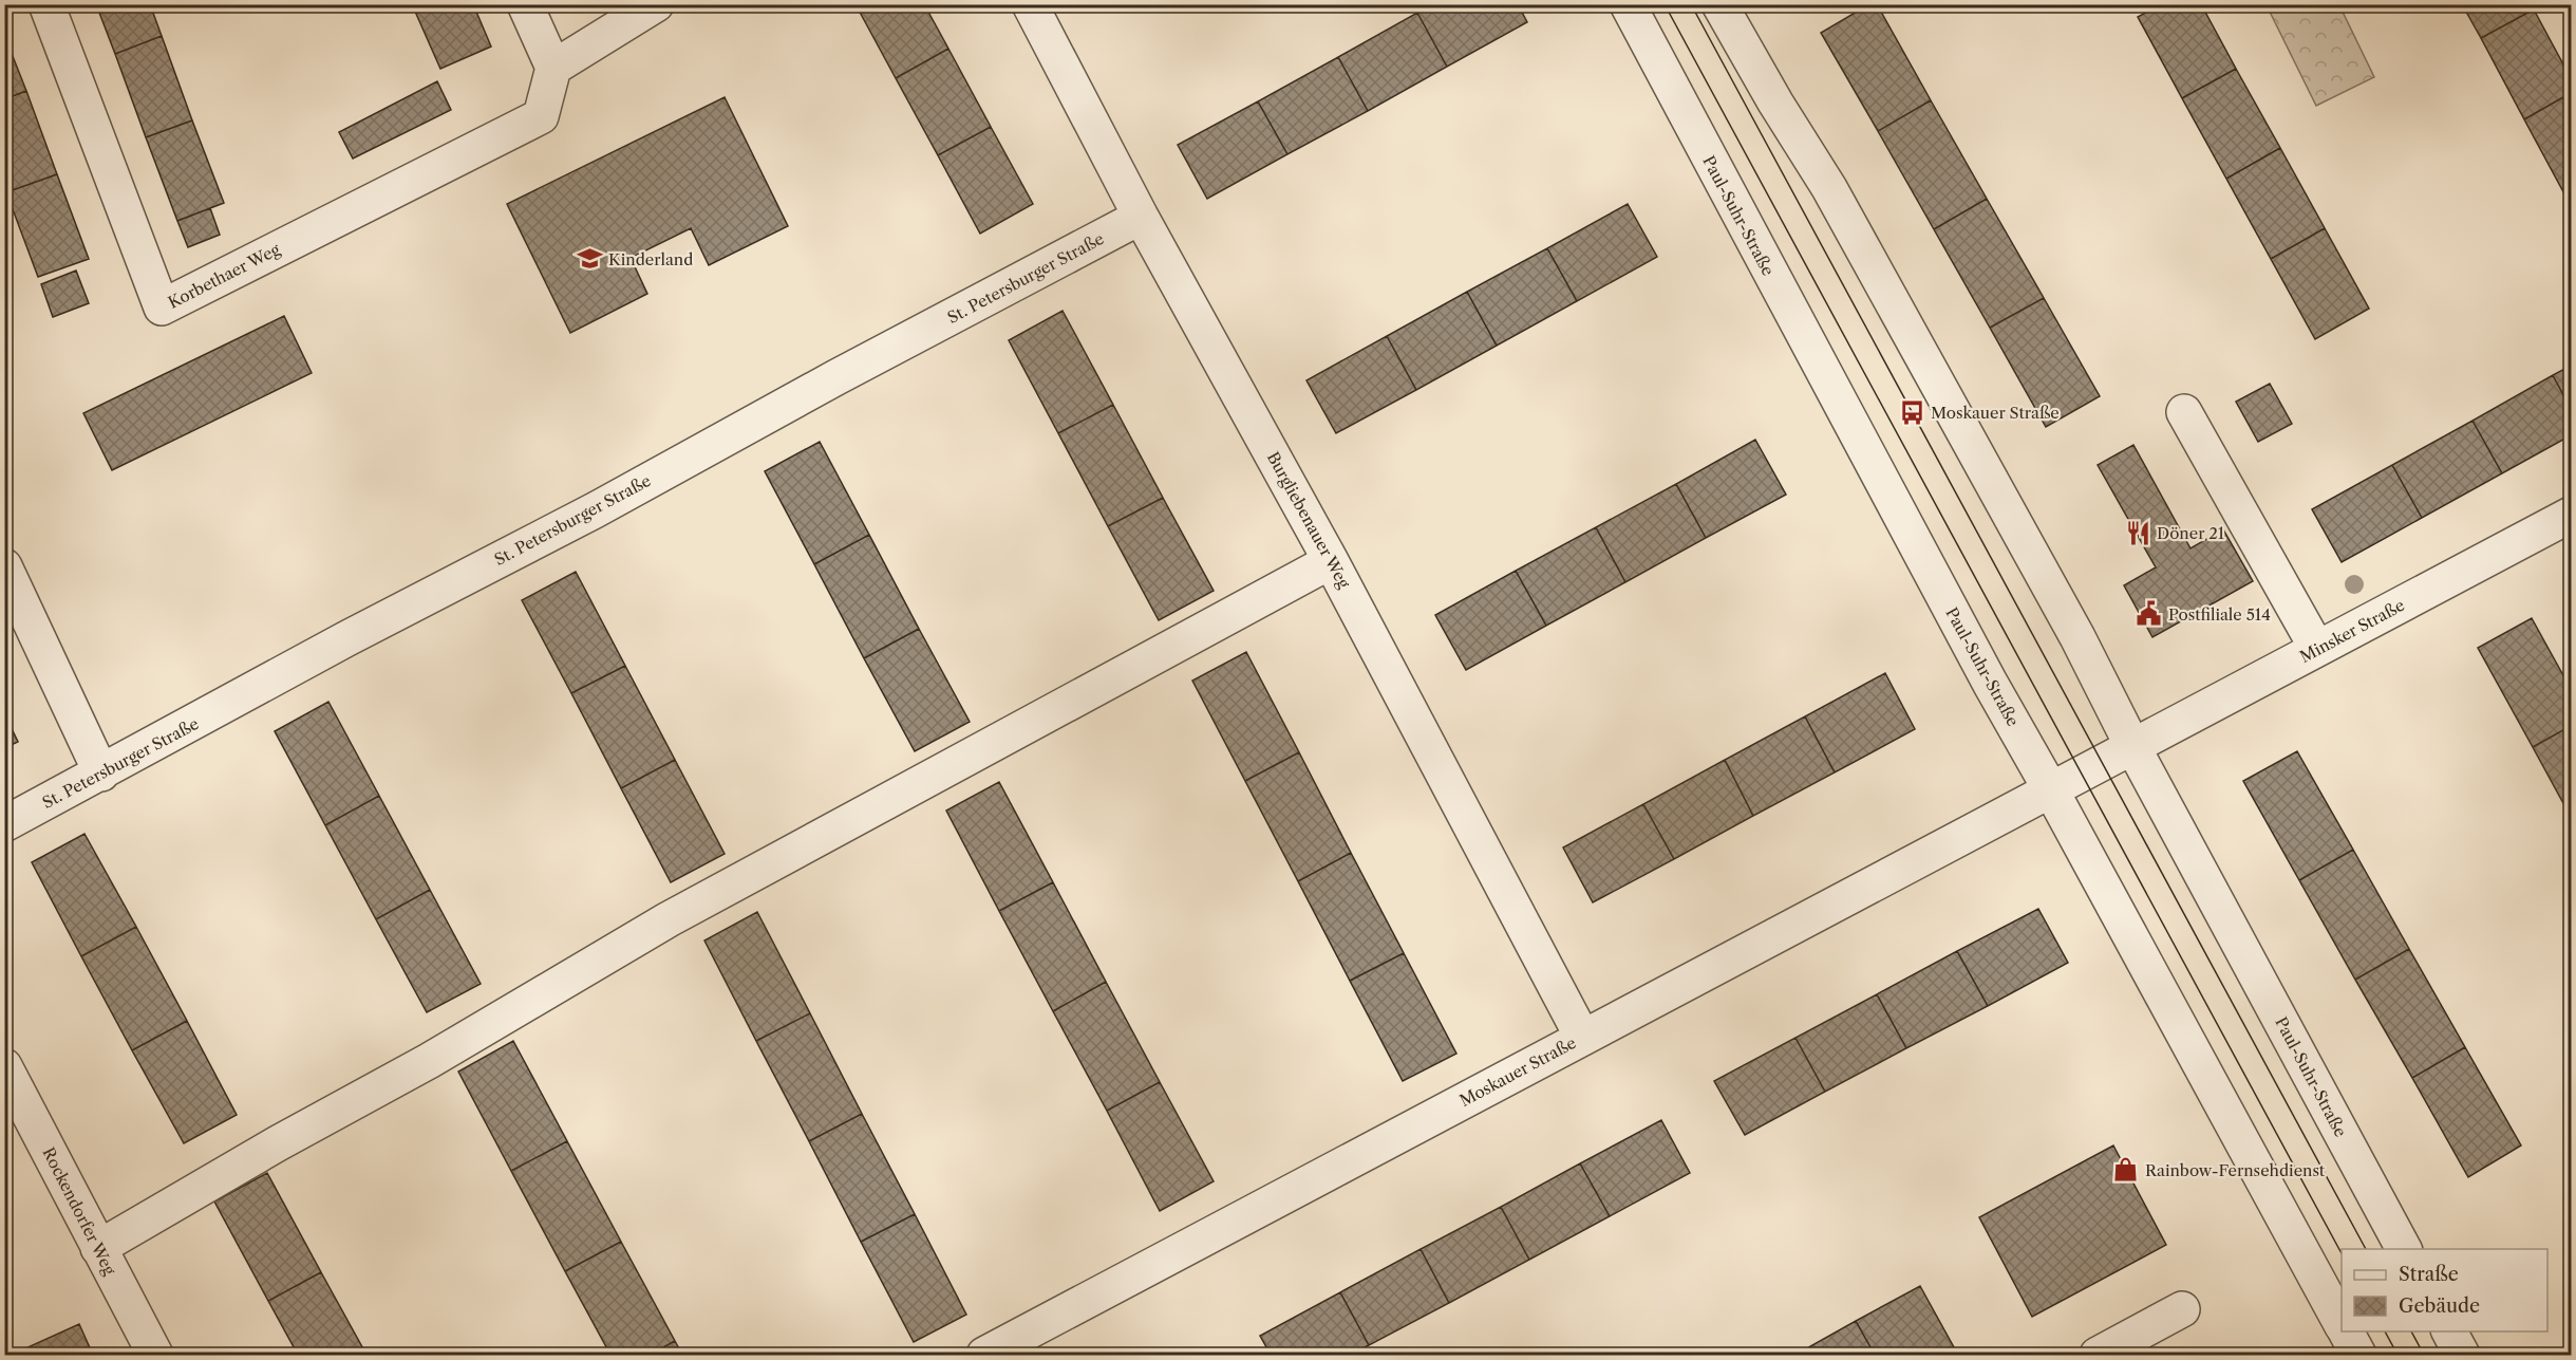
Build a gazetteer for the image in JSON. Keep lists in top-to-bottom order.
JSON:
{
  "streets": {
    "street": [
      "Paul-Suhr-Straße",
      "Korbethaer Weg",
      "St. Petersburger Straße",
      "Burgliebenauer Weg",
      "Minsker Straße",
      "Moskauer Straße",
      "Rockendorfer Weg"
    ]
  },
  "crossings": [
    ["Paul-Suhr-Straße", "Minsker Straße"],
    ["Paul-Suhr-Straße", "Moskauer Straße"],
    ["St. Petersburger Straße", "Burgliebenauer Weg"],
    ["Burgliebenauer Weg", "Moskauer Straße"],
    ["Minsker Straße", "Moskauer Straße"]
  ],
  "places": {
    "school or university": ["Kinderland"],
    "bus stop": ["Moskauer Straße"],
    "restaurant": ["Döner 21"],
    "public building": ["Postfiliale 514"],
    "shop": ["Rainbow-Fernsehdienst"]
  },
  "legend": ["Straße", "Gebäude"]
}
